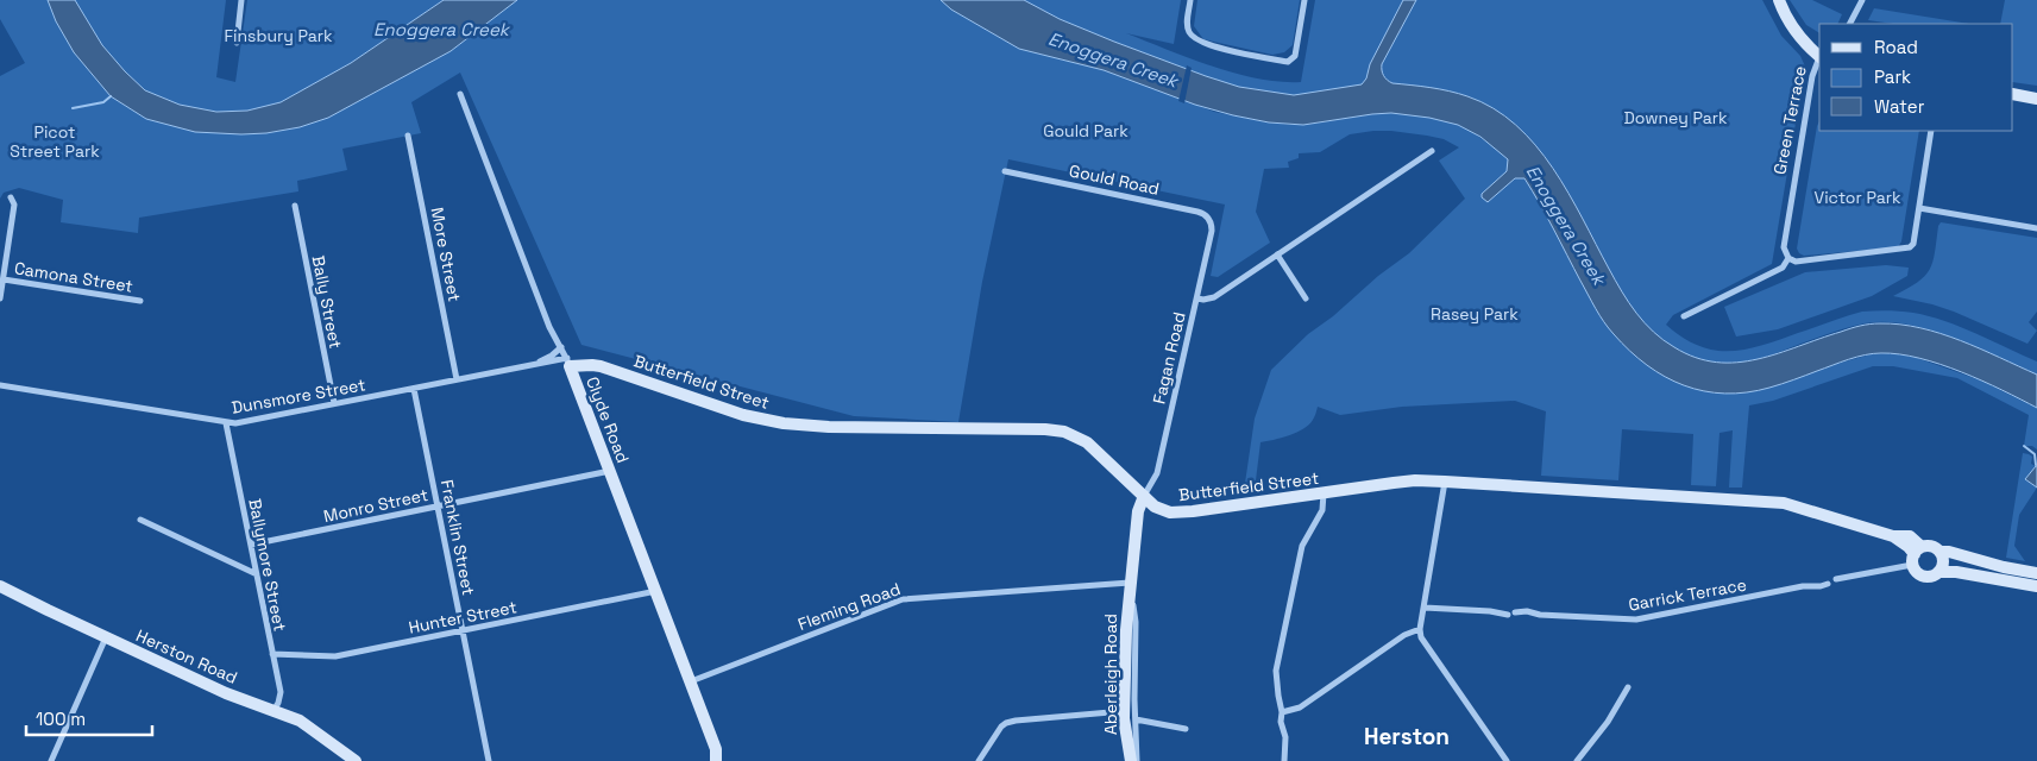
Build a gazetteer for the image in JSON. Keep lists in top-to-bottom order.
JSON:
{
  "streets": {
    "street": [
      "Green Terrace",
      "Gould Road",
      "More Street",
      "Camona Street",
      "Bally Street",
      "Fagan Road",
      "Butterfield Street",
      "Dunsmore Street",
      "Clyde Road",
      "Monro Street",
      "Franklin Street",
      "Ballymore Street",
      "Garrick Terrace",
      "Fleming Road",
      "Hunter Street",
      "Herston Road",
      "Aberleigh Road"
    ]
  },
  "crossings": [
    ["Gould Road", "Fagan Road"],
    ["More Street", "Dunsmore Street"],
    ["Bally Street", "Dunsmore Street"],
    ["Fagan Road", "Butterfield Street"],
    ["Fagan Road", "Aberleigh Road"],
    ["Butterfield Street", "Dunsmore Street"],
    ["Butterfield Street", "Clyde Road"],
    ["Butterfield Street", "Aberleigh Road"],
    ["Dunsmore Street", "Clyde Road"],
    ["Dunsmore Street", "Franklin Street"],
    ["Dunsmore Street", "Ballymore Street"],
    ["Clyde Road", "Monro Street"],
    ["Clyde Road", "Fleming Road"],
    ["Clyde Road", "Hunter Street"],
    ["Monro Street", "Franklin Street"],
    ["Monro Street", "Ballymore Street"],
    ["Franklin Street", "Hunter Street"],
    ["Ballymore Street", "Hunter Street"],
    ["Ballymore Street", "Herston Road"],
    ["Fleming Road", "Aberleigh Road"]
  ],
  "districts": ["Herston"],
  "water": ["Enoggera Creek"],
  "parks": [
    "Finsbury Park",
    "Downey Park",
    "Gould Park",
    "Picot Street Park",
    "Victor Park",
    "Rasey Park"
  ],
  "legend": ["Road", "Park", "Water"],
  "scale_bar": "100 m"
}
